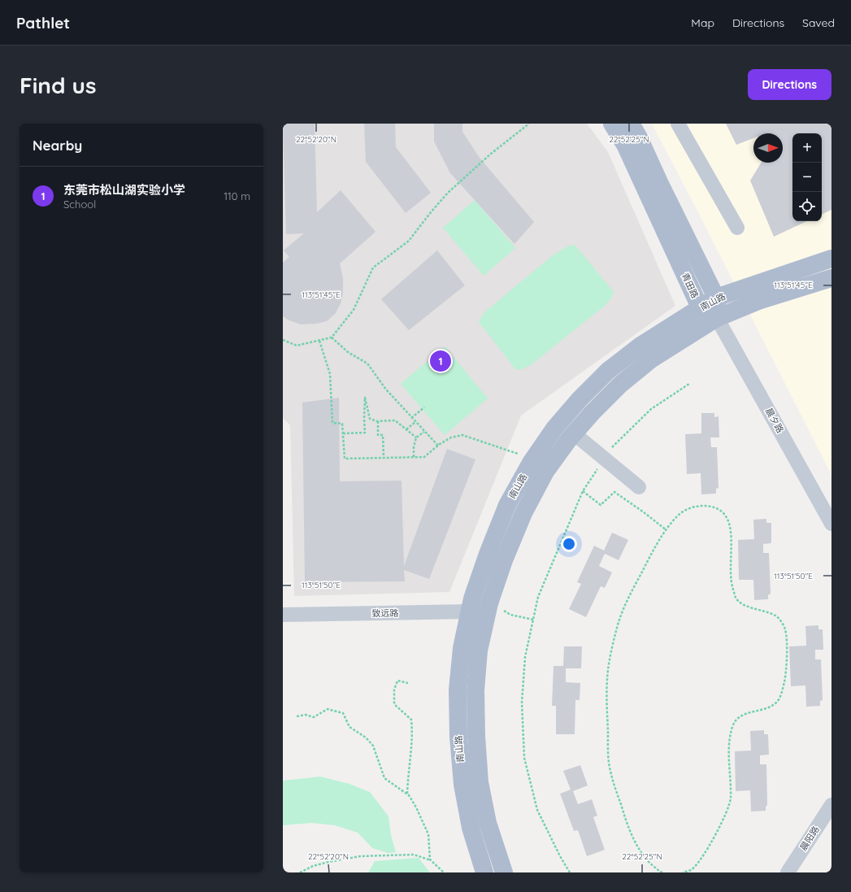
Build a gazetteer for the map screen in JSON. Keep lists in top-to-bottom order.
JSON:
{
  "streets": {
    "main road": ["青田路", "南山路"],
    "street": ["晨夕路", "致远路", "晨阳路"]
  },
  "crossings": [
    ["青田路", "南山路"],
    ["青田路", "晨夕路"],
    ["南山路", "晨夕路"],
    ["南山路", "致远路"]
  ],
  "north": "right",
  "page": {
    "header": "Pathlet",
    "nav": ["Map", "Directions", "Saved"],
    "buttons": "Directions",
    "title": "Find us",
    "heading": "Nearby",
    "map_buttons": ["+", "−"],
    "list": [
      {
        "mark": "1",
        "name": "东莞市松山湖实验小学",
        "note": "School",
        "value": "110 m"
      }
    ],
    "pins": "1"
  },
  "coordinates": [
    "22°52'20\"N",
    "22°52'25\"N",
    "113°51'45\"E",
    "113°51'50\"E"
  ]
}
